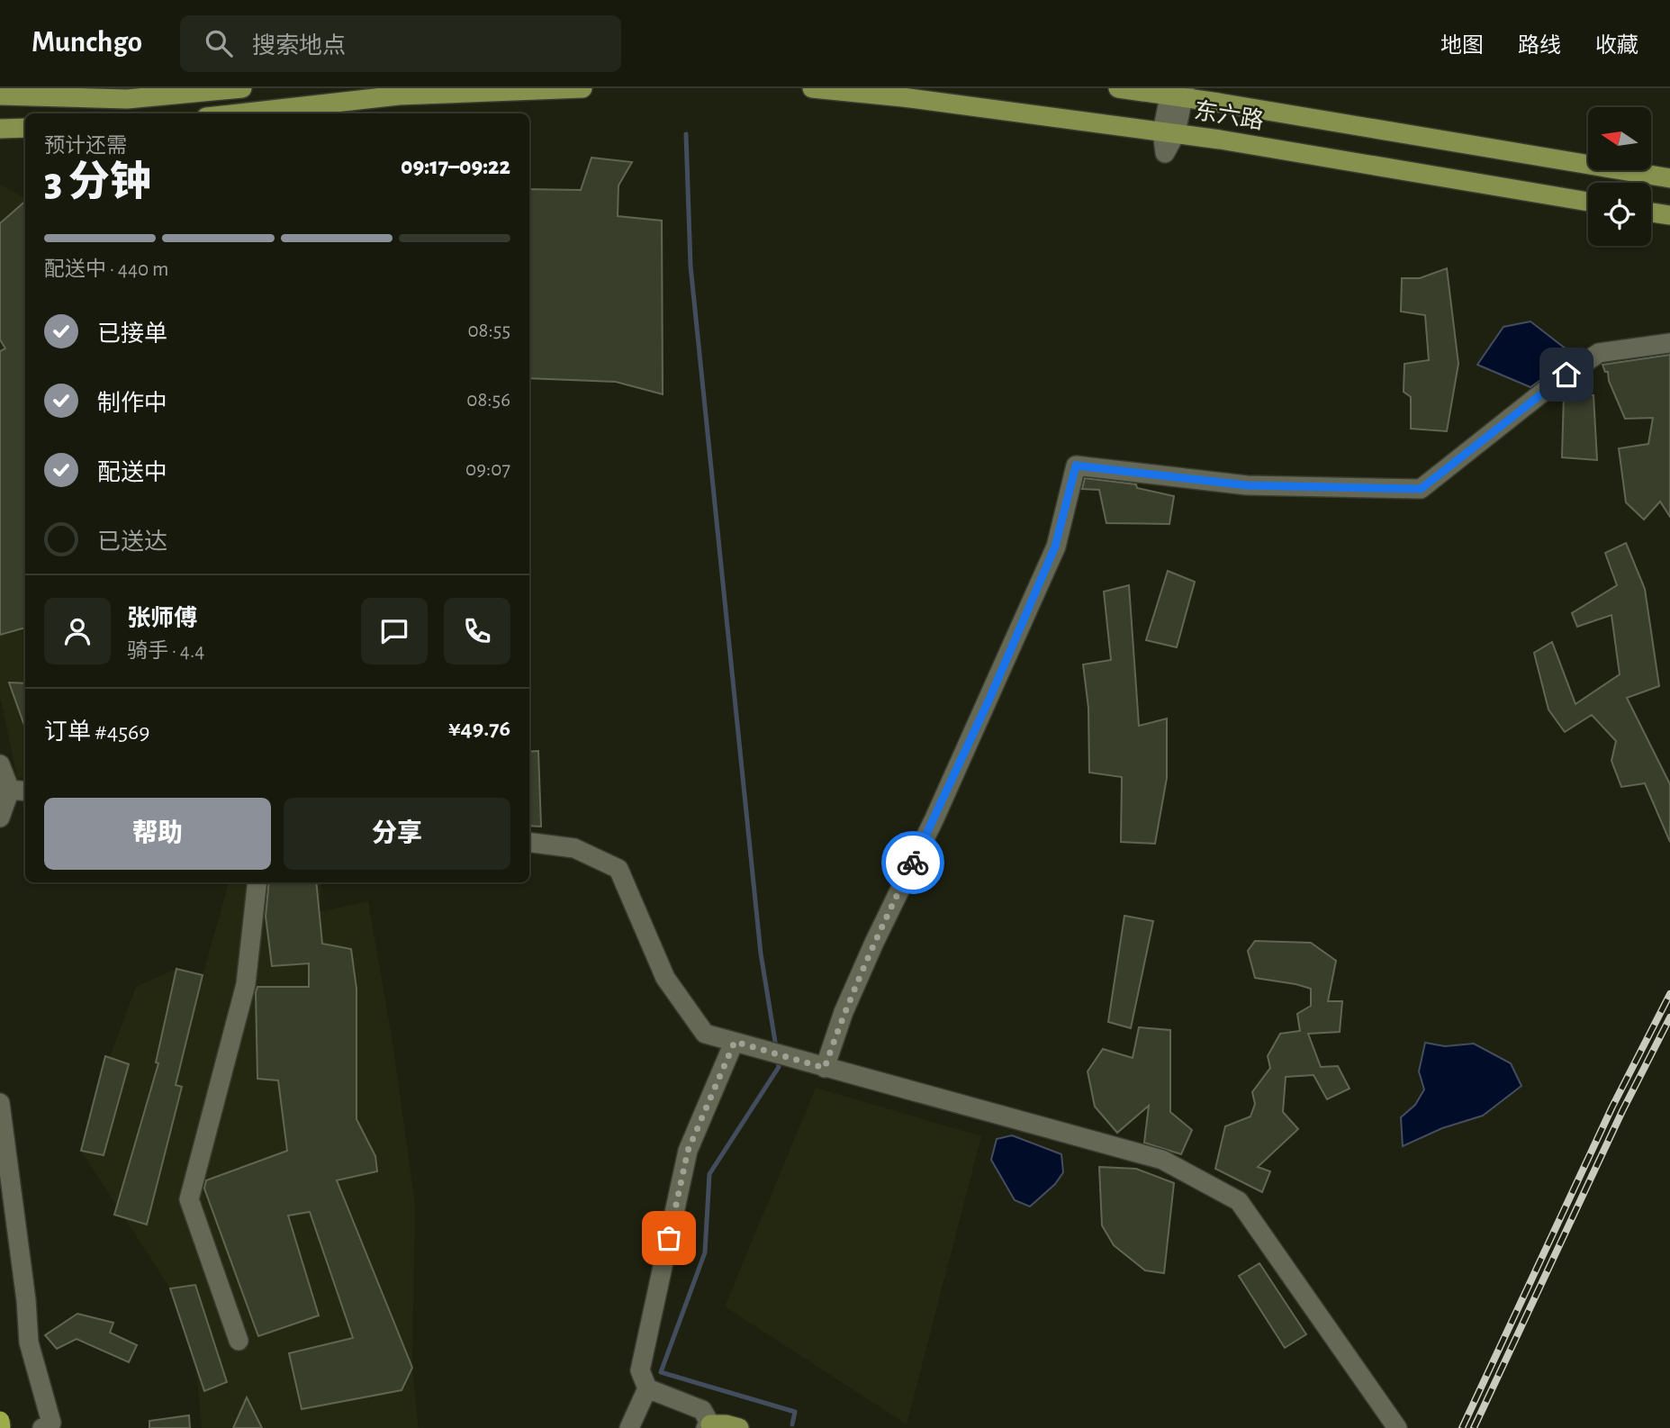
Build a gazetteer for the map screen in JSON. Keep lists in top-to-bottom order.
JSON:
{
  "streets": {
    "main road": ["东六路"]
  },
  "north": "left",
  "page": {
    "header": "Munchgo",
    "search": "搜索地点",
    "nav": ["地图", "路线", "收藏"],
    "heading": ["3 分钟", "预计还需", "09:17–09:22"],
    "panel": [
      "张师傅",
      "骑手 · 4.4",
      "订单 #4569",
      "¥49.76"
    ],
    "bar": "配送中 · 440 m",
    "list": [
      ["已接单", "08:55"],
      ["制作中", "08:56"],
      ["配送中", "09:07"],
      "已送达"
    ],
    "buttons": ["帮助", "分享"]
  }
}
